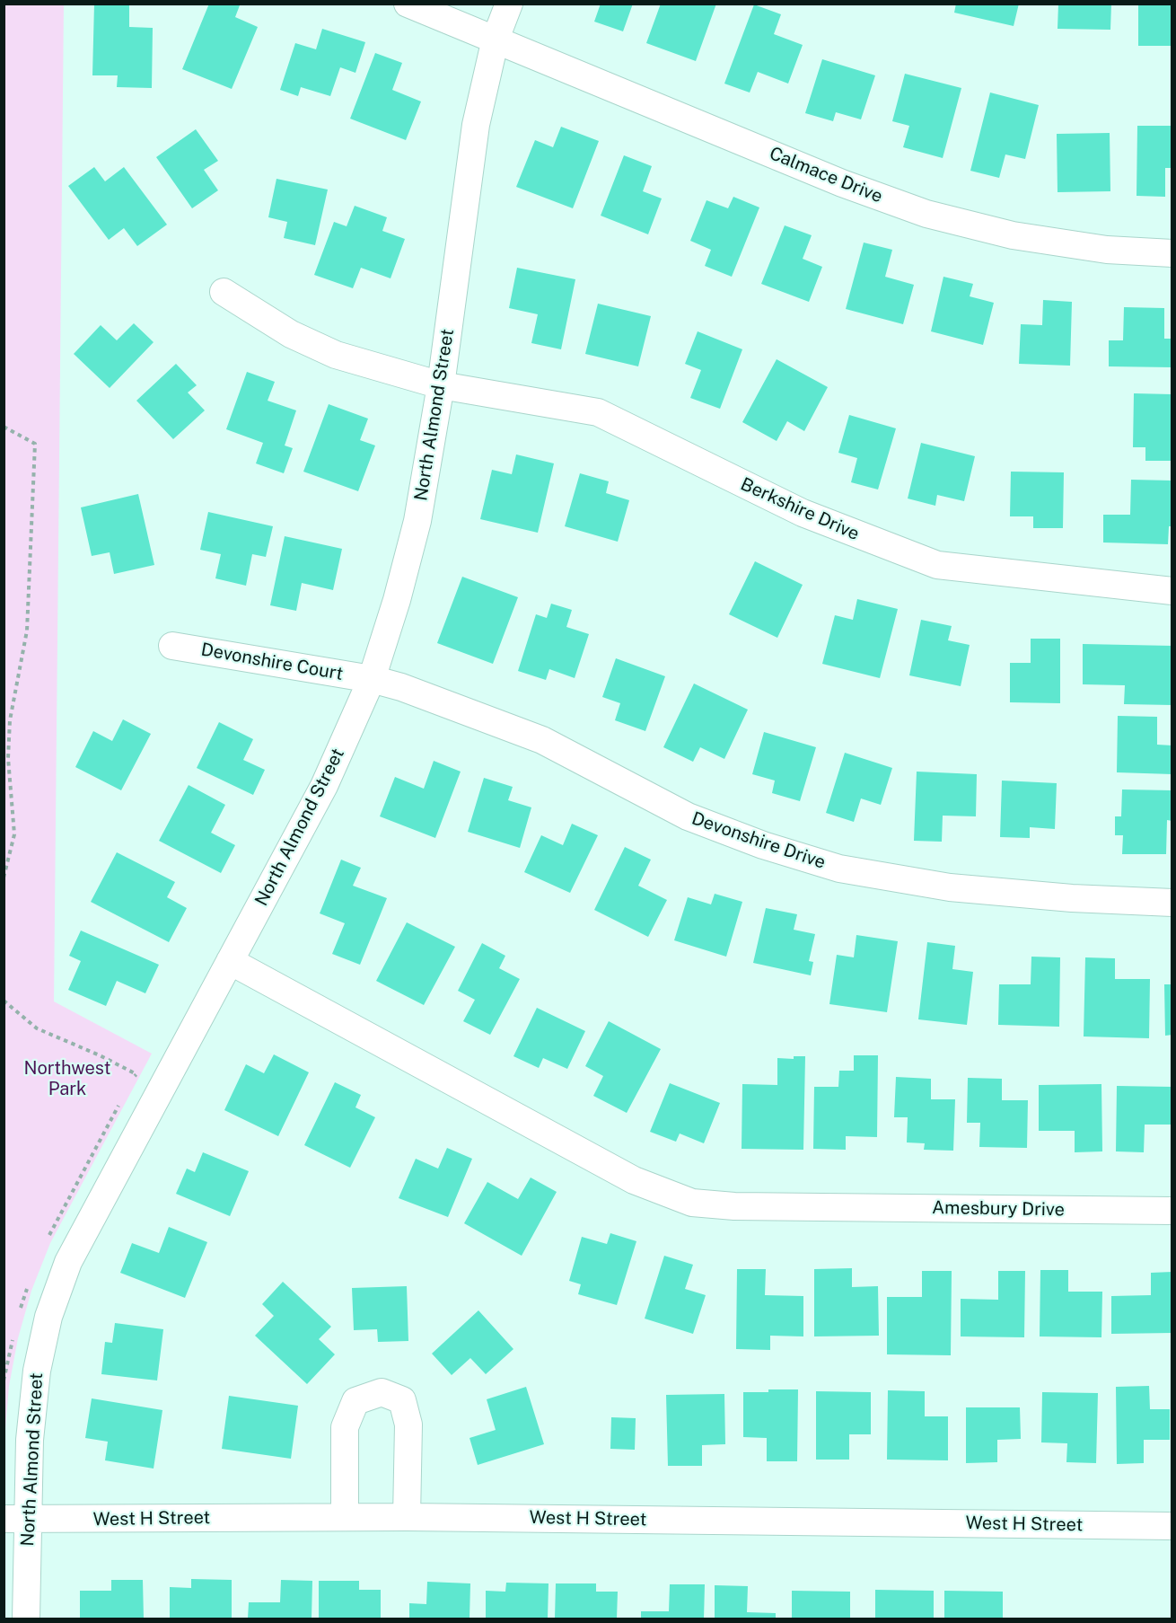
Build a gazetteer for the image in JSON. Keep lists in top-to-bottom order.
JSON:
{
  "streets": {
    "street": [
      "Calmace Drive",
      "North Almond Street",
      "Berkshire Drive",
      "Devonshire Court",
      "Devonshire Drive",
      "Amesbury Drive",
      "West H Street"
    ]
  },
  "crossings": [
    ["Calmace Drive", "North Almond Street"],
    ["North Almond Street", "Berkshire Drive"],
    ["North Almond Street", "Devonshire Court"],
    ["North Almond Street", "Devonshire Drive"],
    ["North Almond Street", "Amesbury Drive"],
    ["North Almond Street", "West H Street"],
    ["Devonshire Court", "Devonshire Drive"]
  ],
  "parks": ["Northwest Park"]
}
